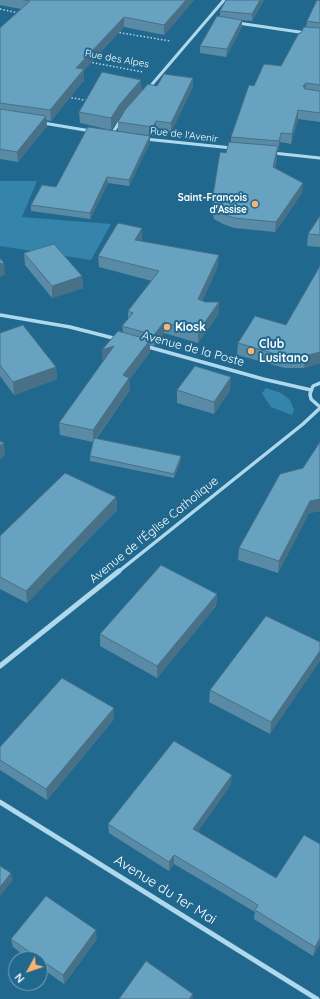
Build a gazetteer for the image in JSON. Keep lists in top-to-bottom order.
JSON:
{
  "streets": {
    "street": [
      "Rue des Alpes",
      "Rue de l'Avenir",
      "Avenue de la Poste",
      "Avenue de l'Église Catholique",
      "Avenue du 1er Mai"
    ]
  },
  "places": ["Saint-François d'Assise", "Kiosk", "Club Lusitano"],
  "north": "bottom left"
}
